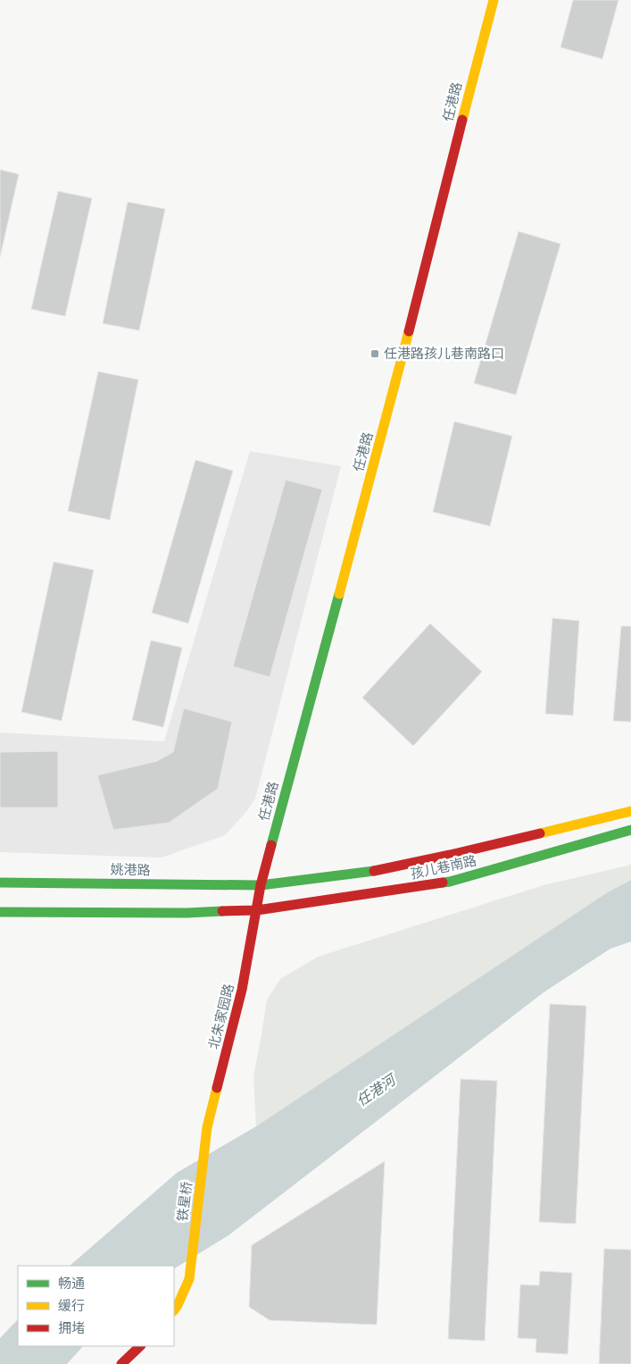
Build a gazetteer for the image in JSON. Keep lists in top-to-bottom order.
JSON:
{
  "streets": {
    "street": [
      "任港路",
      "孩儿巷南路",
      "姚港路",
      "北朱家园路",
      "铁星桥"
    ]
  },
  "crossings": [
    ["任港路", "孩儿巷南路"],
    ["任港路", "姚港路"],
    ["任港路", "北朱家园路"],
    ["孩儿巷南路", "姚港路"],
    ["孩儿巷南路", "北朱家园路"],
    ["北朱家园路", "铁星桥"]
  ],
  "water": ["任港河"],
  "places": {
    "transit": ["任港路孩儿巷南路口"]
  },
  "legend": ["畅通", "缓行", "拥堵"]
}
